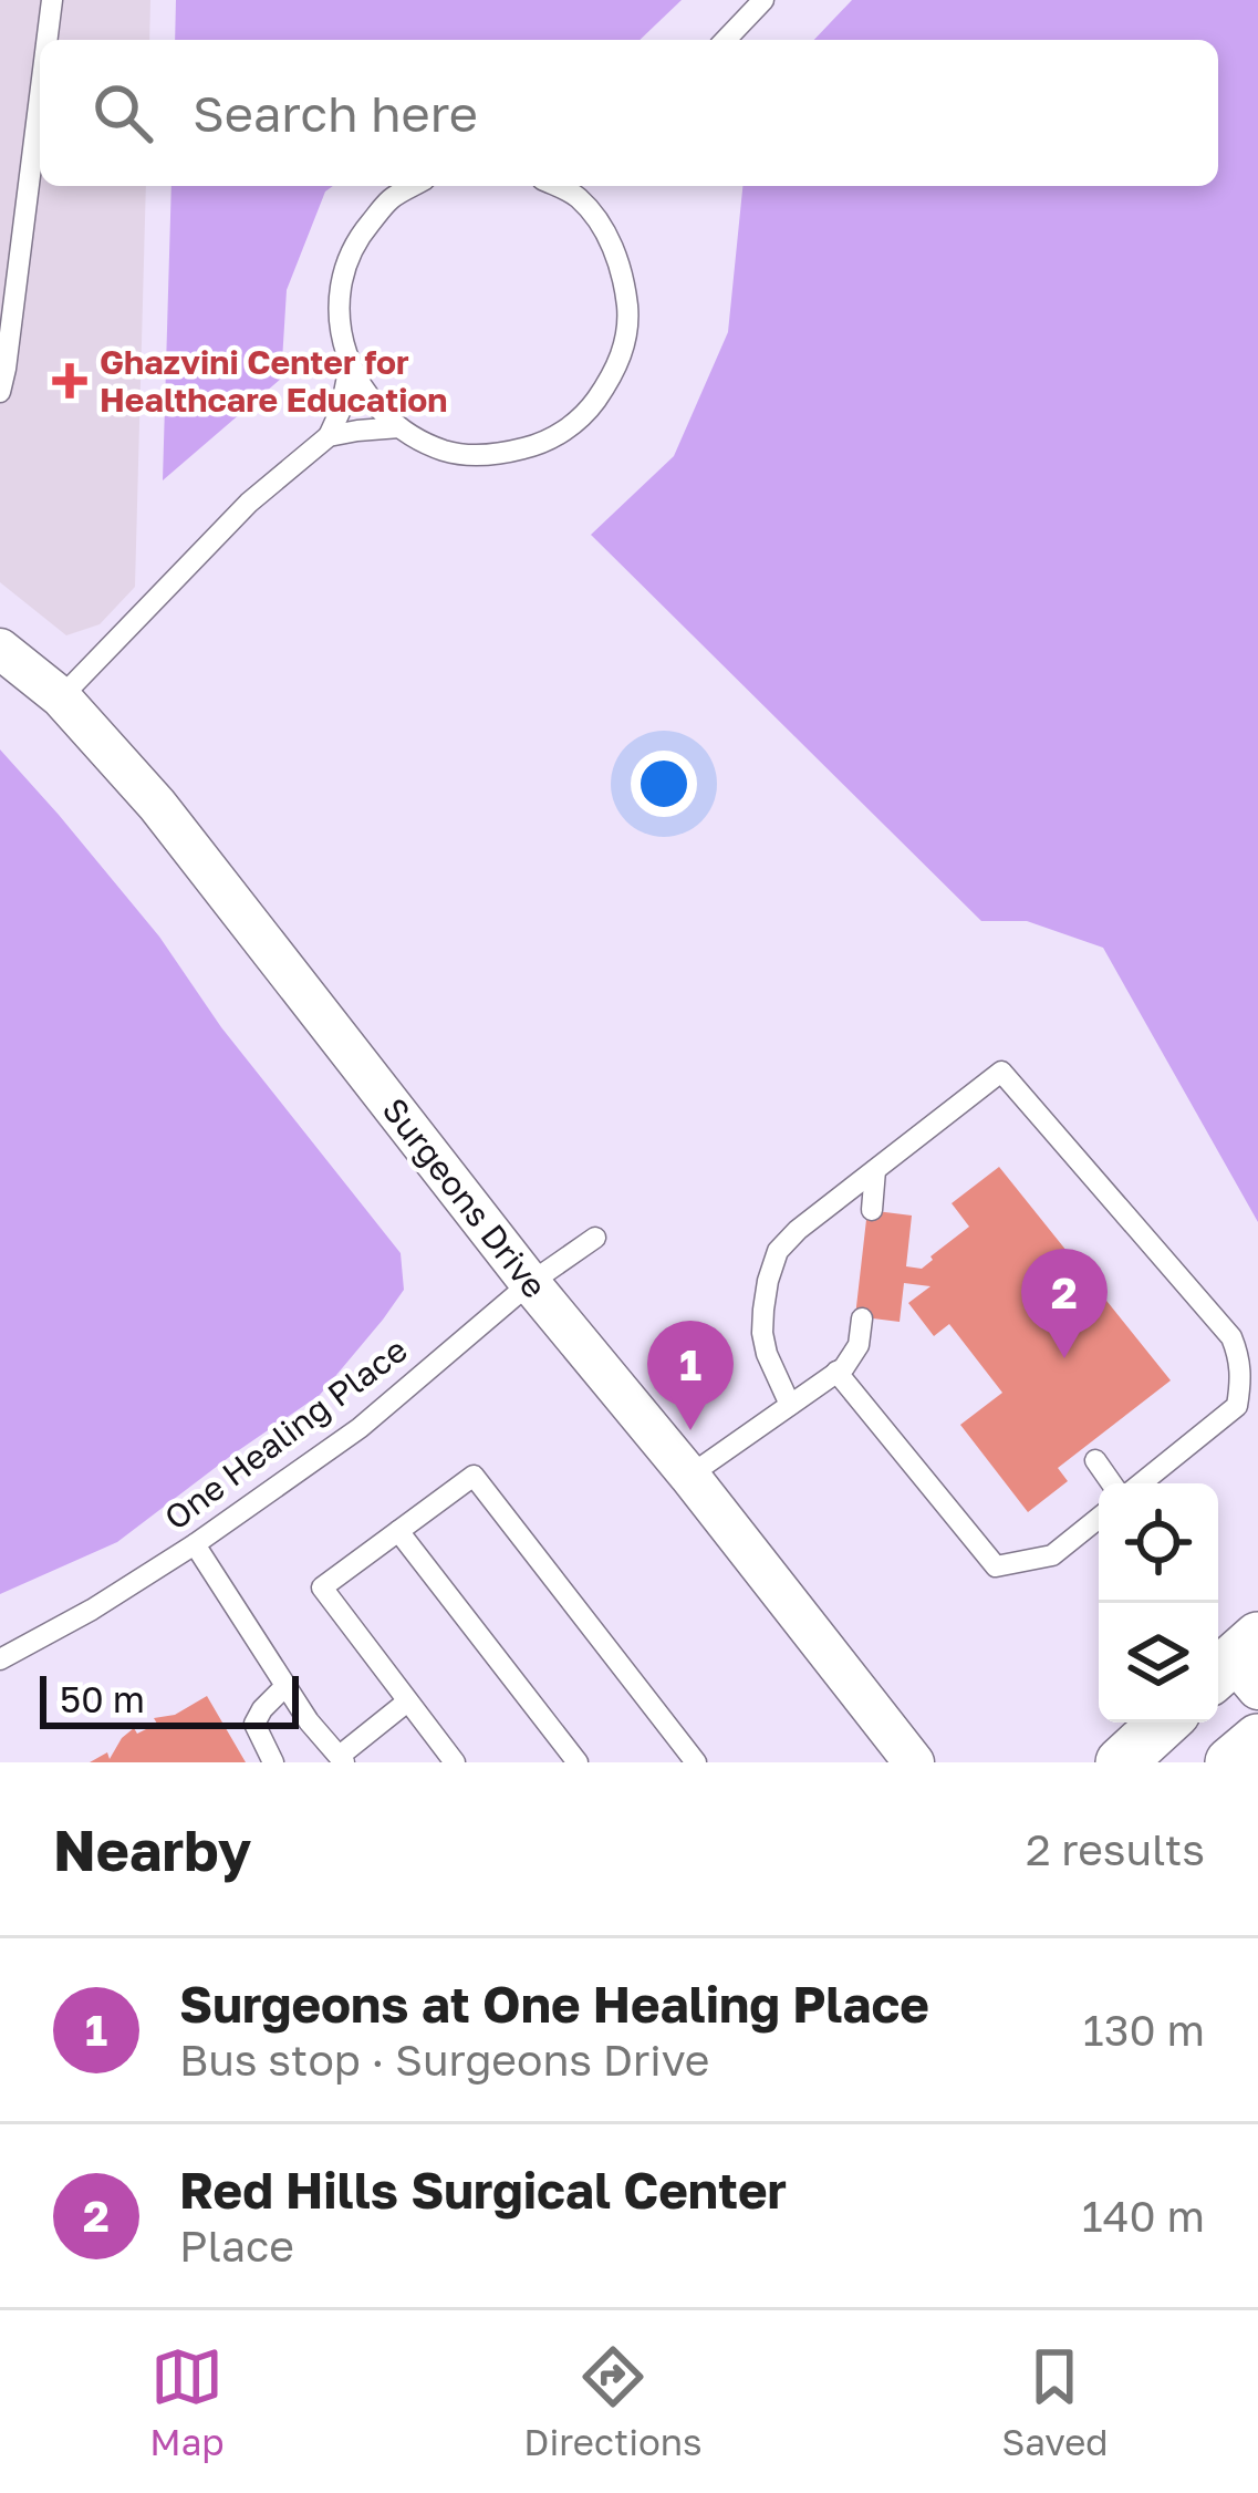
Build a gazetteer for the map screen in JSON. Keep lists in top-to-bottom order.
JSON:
{
  "streets": {
    "street": ["Surgeons Drive"],
    "lane": ["One Healing Place"]
  },
  "crossings": [
    ["Surgeons Drive", "One Healing Place"]
  ],
  "places": {
    "health": ["Ghazvini Center for Healthcare Education"]
  },
  "scale_bar": "50 m",
  "page": {
    "search": "Search here",
    "pins": ["2", "1"],
    "scale": "50 m",
    "heading": ["Nearby", "2 results"],
    "list": [
      {
        "mark": "1",
        "name": "Surgeons at One Healing Place",
        "note": "Bus stop · Surgeons Drive",
        "value": "130 m"
      },
      {
        "mark": "2",
        "name": "Red Hills Surgical Center",
        "note": "Place",
        "value": "140 m"
      }
    ],
    "nav": ["Map", "Directions", "Saved"]
  }
}
